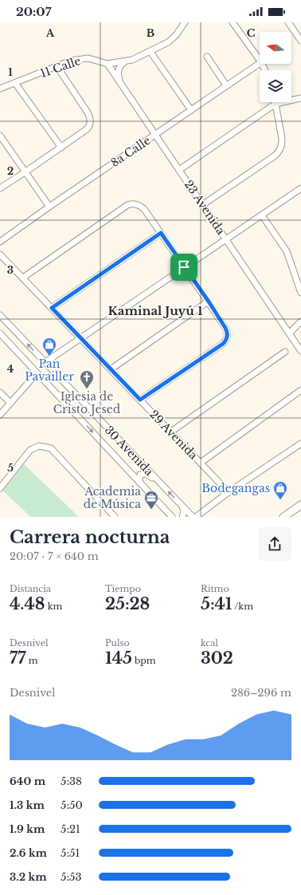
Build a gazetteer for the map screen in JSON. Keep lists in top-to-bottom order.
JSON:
{
  "streets": {
    "street": [
      "11 Calle",
      "8a Calle",
      "23 Avenida",
      "29 Avenida",
      "30 Avenida"
    ]
  },
  "crossings": [
    ["11 Calle", "23 Avenida"],
    ["8a Calle", "23 Avenida"]
  ],
  "districts": ["Kaminal Juyú 1"],
  "places": {
    "shop": ["Pan Pavailler", "Bodegangas"],
    "church": ["Iglesia de Cristo Jesed"],
    "office": ["Academia de Música"]
  },
  "north": "left",
  "page": {
    "status": "20:07",
    "heading": ["Carrera nocturna", "20:07 · 7 × 640 m"],
    "stats": [
      ["Distancia", "4.48 km"],
      ["Tiempo", "25:28"],
      ["Ritmo", "5:41 /km"],
      ["Desnivel", "77 m"],
      ["Pulso", "145 bpm"],
      ["kcal", "302"]
    ],
    "chart": ["Desnivel", "286–296 m"],
    "list": [
      {
        "name": "640 m",
        "note": "5:38"
      },
      {
        "name": "1.3 km",
        "note": "5:50"
      },
      {
        "name": "1.9 km",
        "note": "5:21"
      },
      {
        "name": "2.6 km",
        "note": "5:51"
      },
      {
        "name": "3.2 km",
        "note": "5:53"
      }
    ]
  },
  "grid": {
    "columns": ["A", "B", "C"],
    "rows": [
      "1",
      "2",
      "3",
      "4",
      "5"
    ]
  }
}
